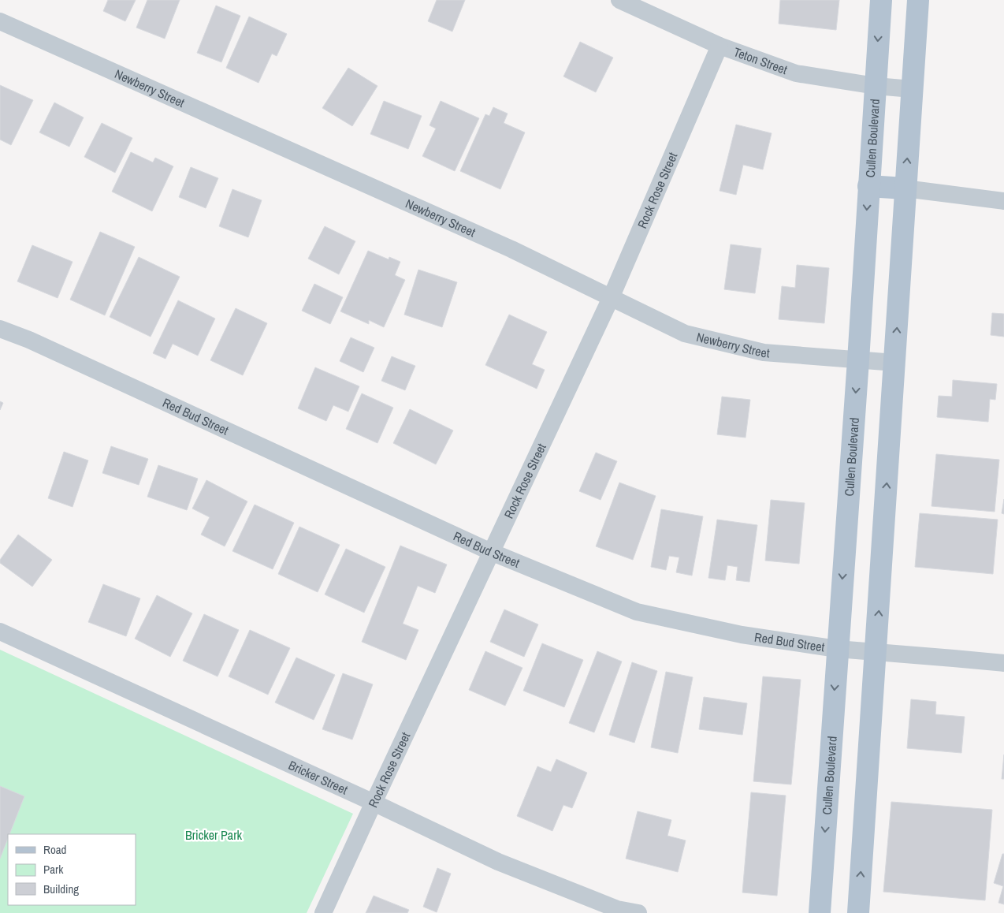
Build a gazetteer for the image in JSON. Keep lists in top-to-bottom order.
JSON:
{
  "streets": {
    "main road": ["Cullen Boulevard"],
    "street": [
      "Teton Street",
      "Newberry Street",
      "Rock Rose Street",
      "Red Bud Street",
      "Bricker Street"
    ]
  },
  "crossings": [
    ["Teton Street", "Cullen Boulevard"],
    ["Teton Street", "Rock Rose Street"],
    ["Newberry Street", "Cullen Boulevard"],
    ["Newberry Street", "Rock Rose Street"],
    ["Cullen Boulevard", "Red Bud Street"],
    ["Rock Rose Street", "Red Bud Street"],
    ["Rock Rose Street", "Bricker Street"]
  ],
  "parks": ["Bricker Park"],
  "legend": ["Road", "Park", "Building"]
}
